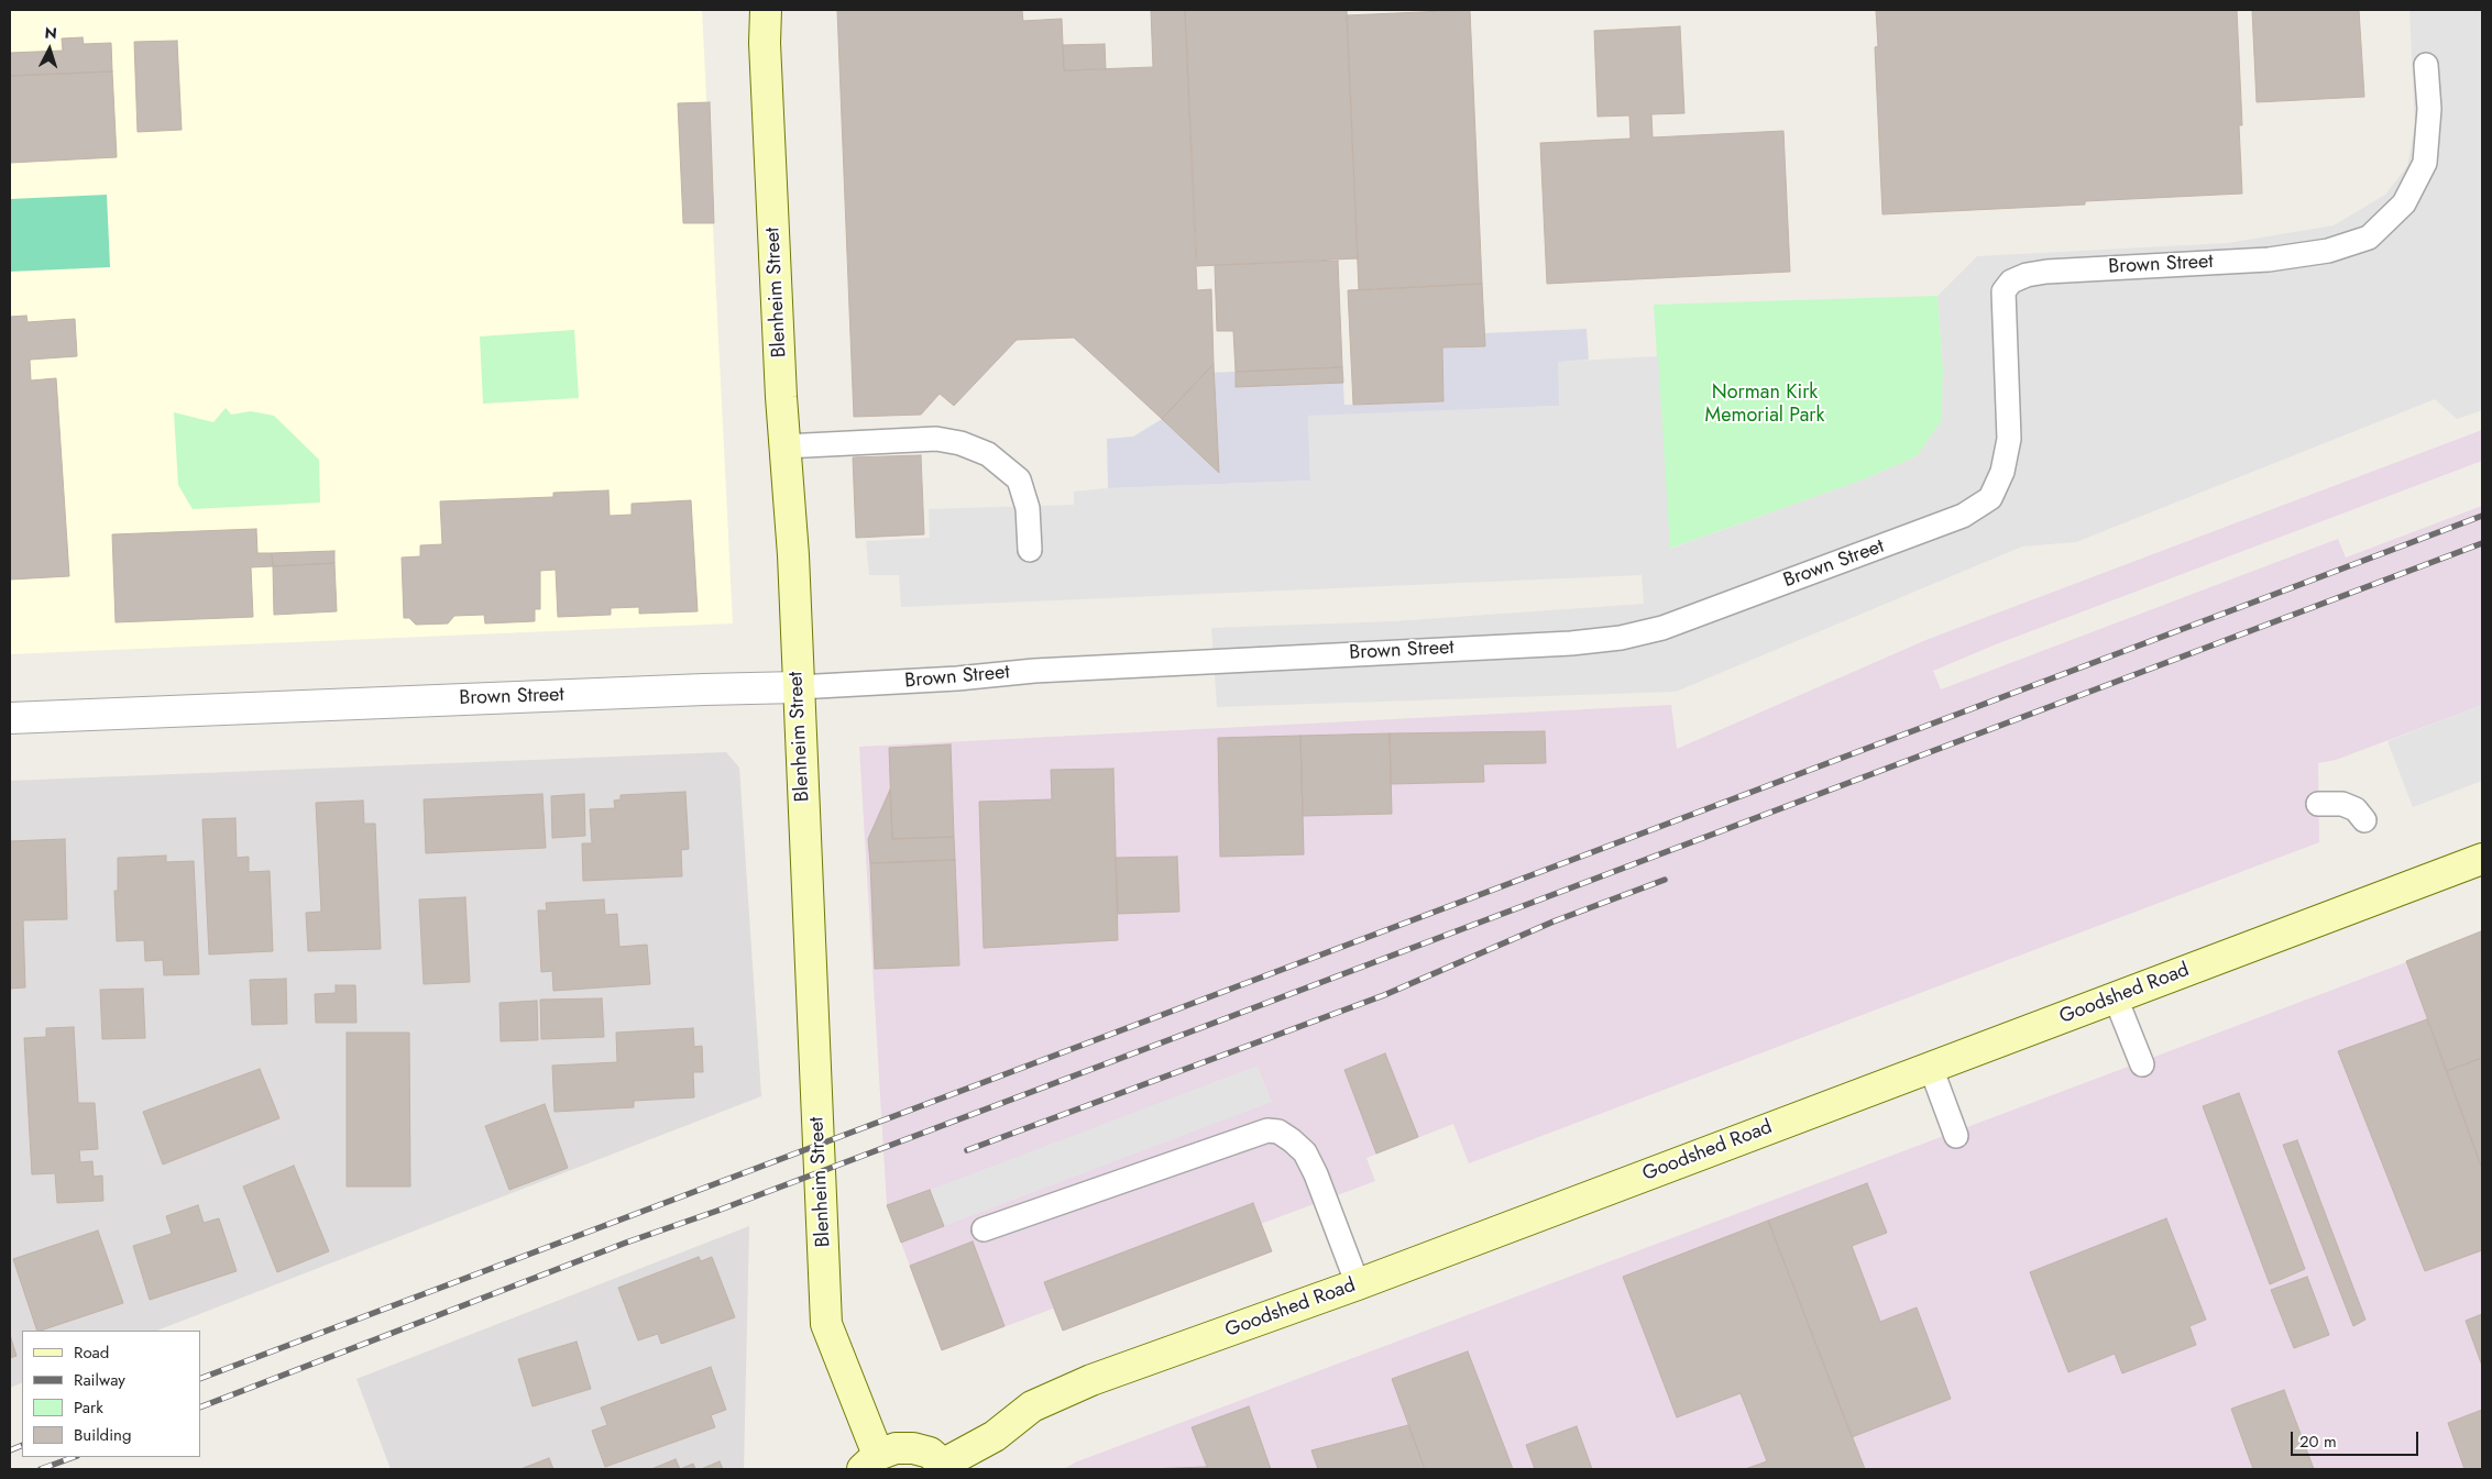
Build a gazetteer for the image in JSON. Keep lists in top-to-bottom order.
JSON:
{
  "streets": {
    "street": ["Brown Street", "Blenheim Street", "Goodshed Road"]
  },
  "crossings": [
    ["Brown Street", "Blenheim Street"]
  ],
  "parks": ["Norman Kirk Memorial Park"],
  "legend": [
    "Road",
    "Railway",
    "Park",
    "Building"
  ],
  "scale_bar": "20 m",
  "north": "top"
}
